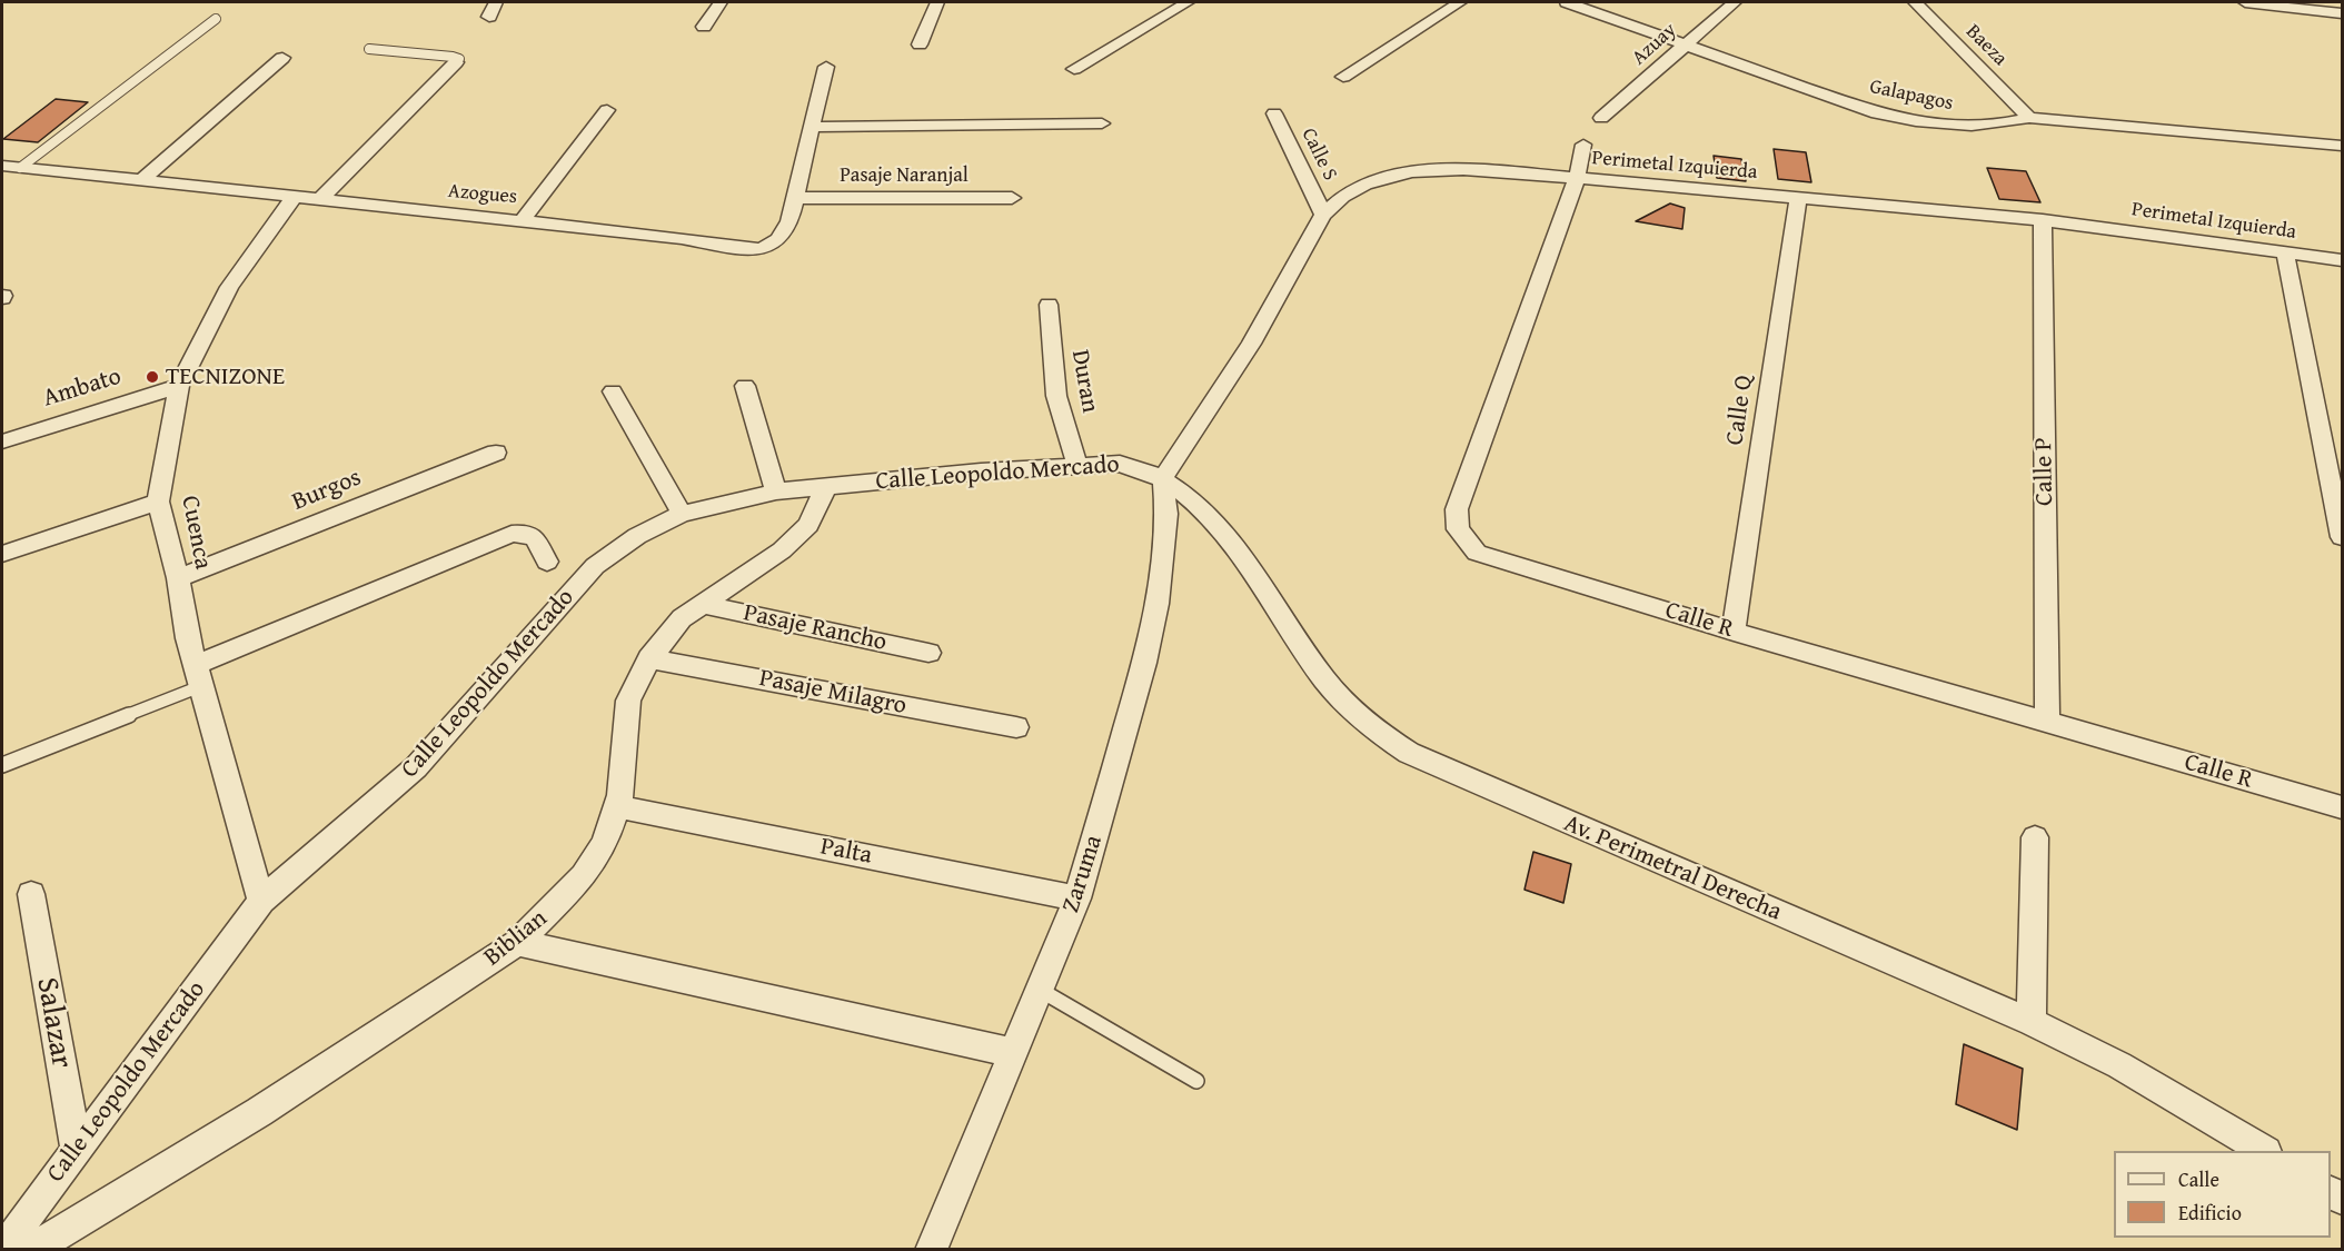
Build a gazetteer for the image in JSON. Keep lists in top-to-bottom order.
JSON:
{
  "streets": {
    "street": [
      "Azuay",
      "Baeza",
      "Galapagos",
      "Calle S",
      "Perimetal Izquierda",
      "Pasaje Naranjal",
      "Azogues",
      "Duran",
      "Ambato",
      "Calle Q",
      "Calle P",
      "Calle Leopoldo Mercado",
      "Burgos",
      "Cuenca",
      "Calle R",
      "Pasaje Rancho",
      "Pasaje Milagro",
      "Palta",
      "Av. Perimetral Derecha",
      "Zaruma",
      "Biblian",
      "Salazar"
    ]
  },
  "crossings": [
    ["Azuay", "Galapagos"],
    ["Baeza", "Galapagos"],
    ["Calle S", "Perimetal Izquierda"],
    ["Perimetal Izquierda", "Calle Q"],
    ["Perimetal Izquierda", "Calle P"],
    ["Perimetal Izquierda", "Calle Leopoldo Mercado"],
    ["Perimetal Izquierda", "Calle R"],
    ["Perimetal Izquierda", "Av. Perimetral Derecha"],
    ["Perimetal Izquierda", "Zaruma"],
    ["Pasaje Naranjal", "Azogues"],
    ["Azogues", "Cuenca"],
    ["Duran", "Calle Leopoldo Mercado"],
    ["Ambato", "Cuenca"],
    ["Calle Q", "Calle R"],
    ["Calle P", "Calle R"],
    ["Calle Leopoldo Mercado", "Cuenca"],
    ["Calle Leopoldo Mercado", "Av. Perimetral Derecha"],
    ["Calle Leopoldo Mercado", "Zaruma"],
    ["Calle Leopoldo Mercado", "Biblian"],
    ["Calle Leopoldo Mercado", "Salazar"],
    ["Burgos", "Cuenca"],
    ["Pasaje Rancho", "Biblian"],
    ["Pasaje Milagro", "Biblian"],
    ["Palta", "Zaruma"],
    ["Palta", "Biblian"],
    ["Av. Perimetral Derecha", "Zaruma"]
  ],
  "places": ["TECNIZONE"],
  "legend": ["Calle", "Edificio"]
}
